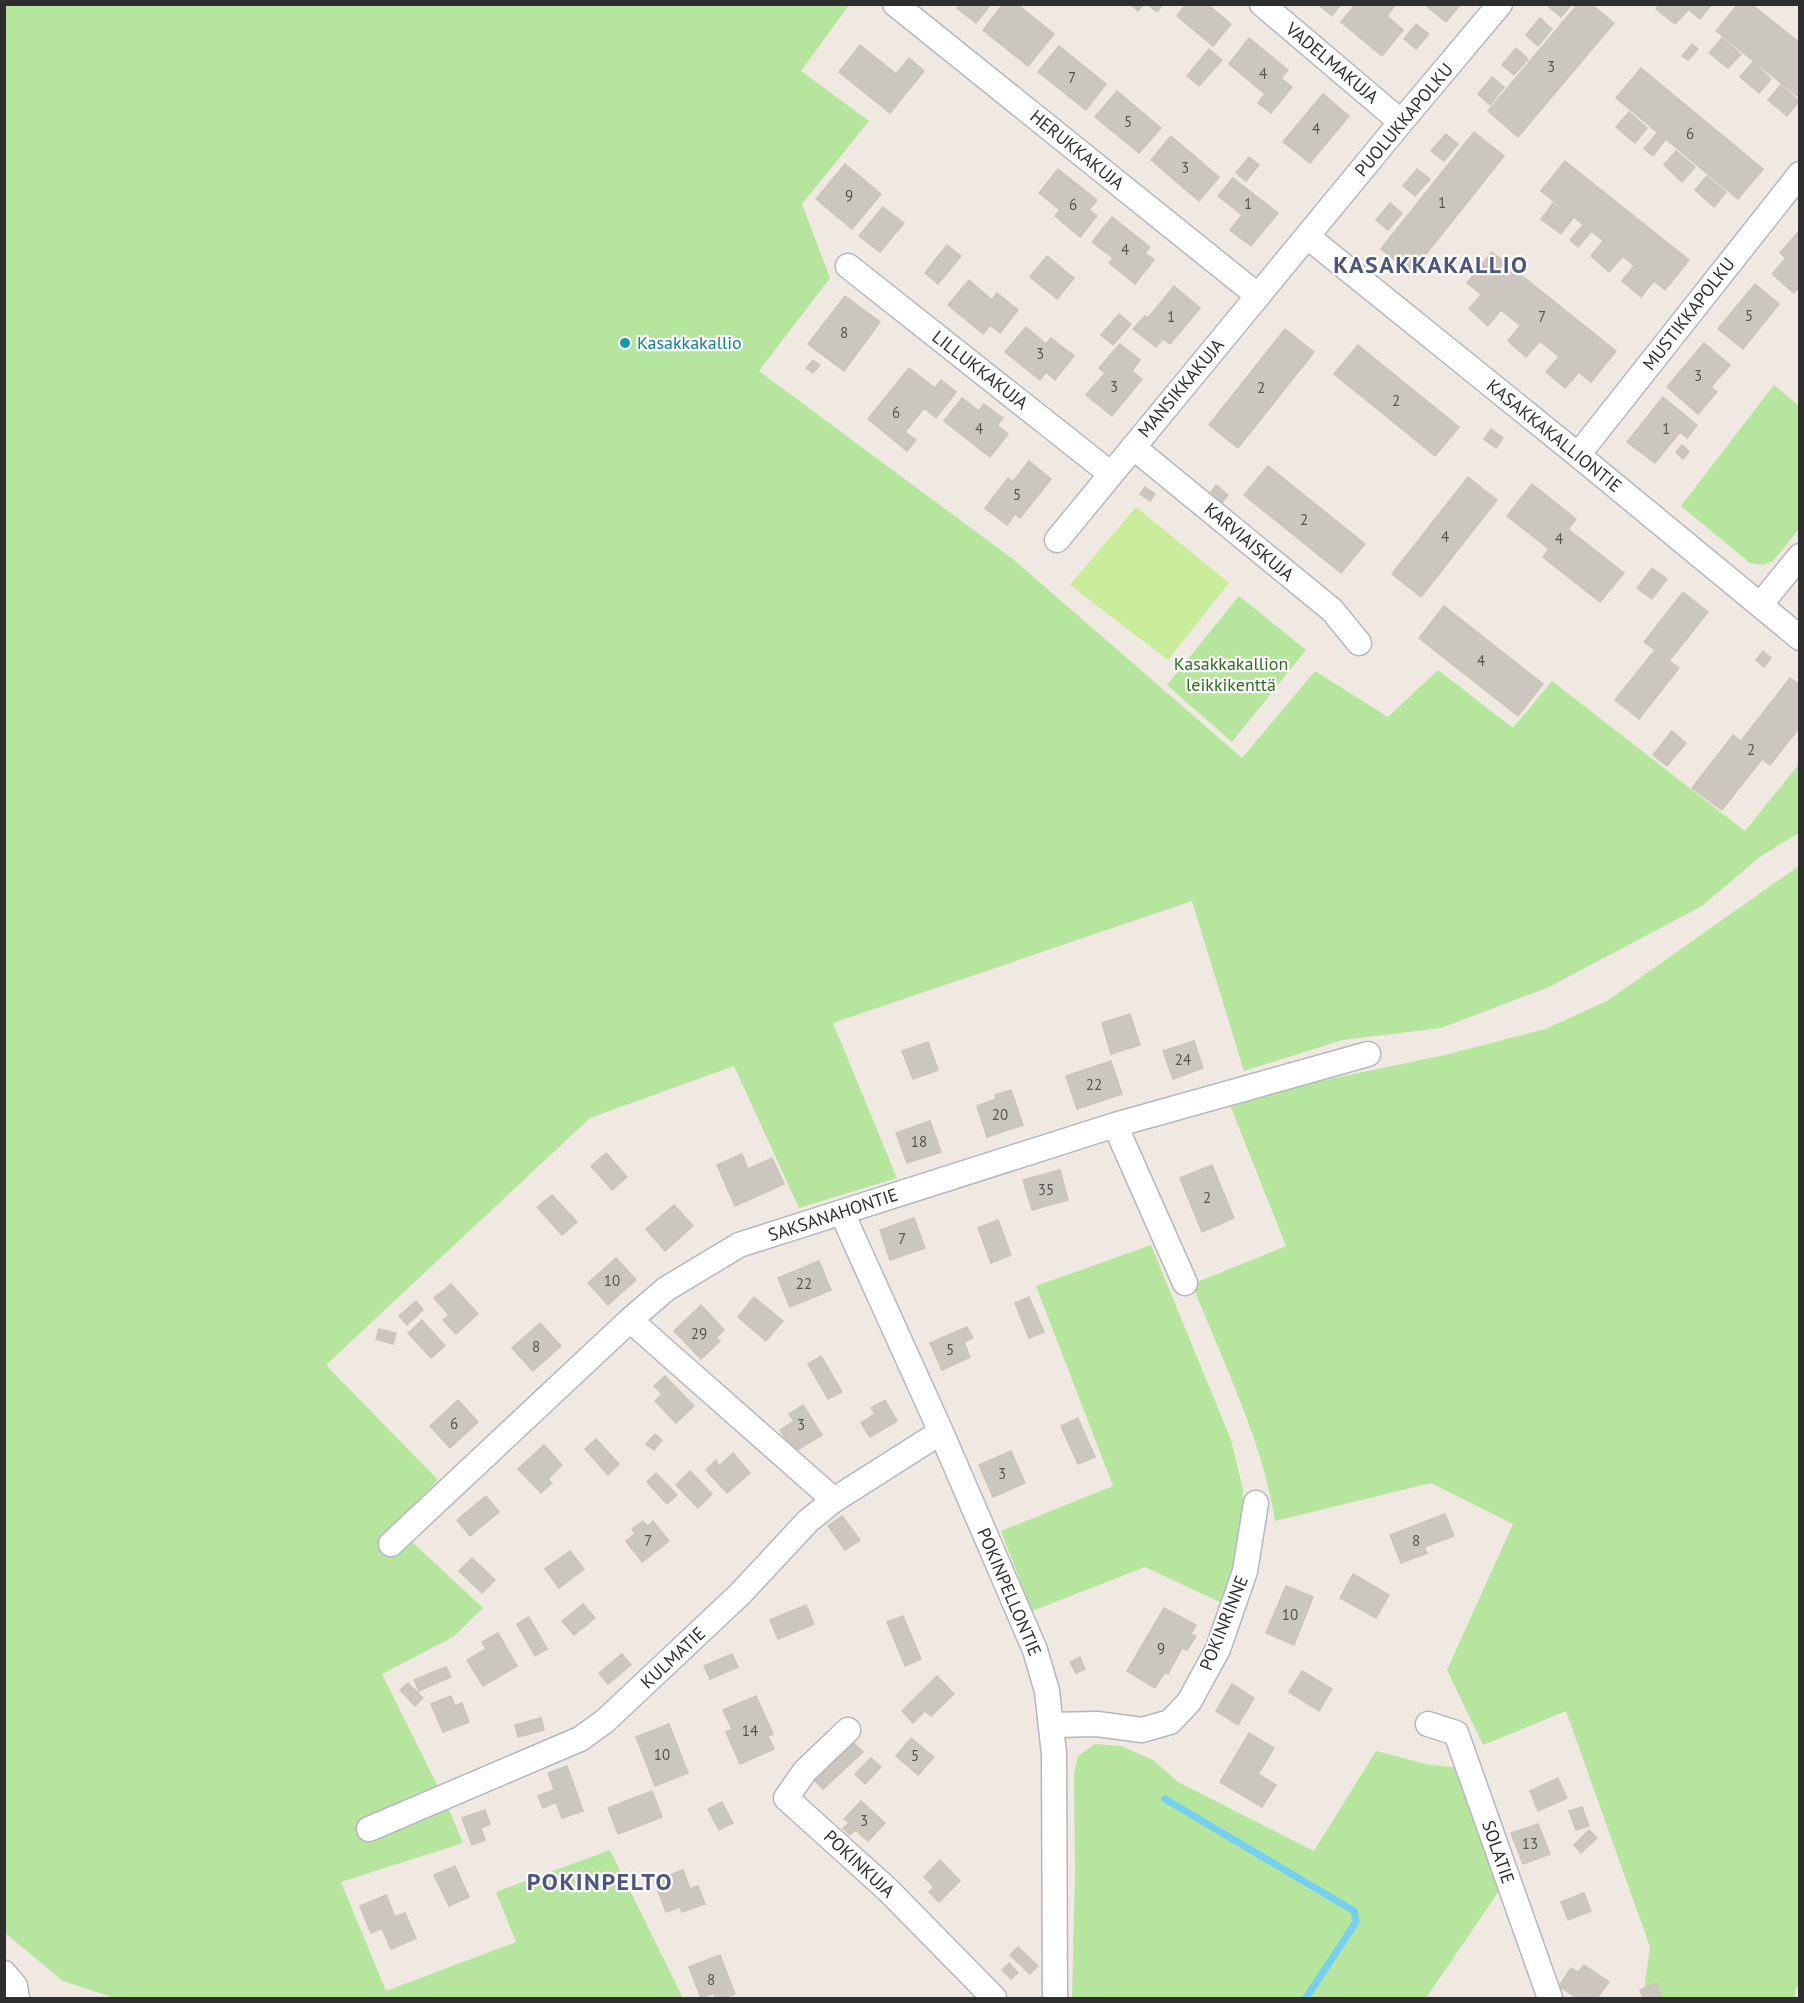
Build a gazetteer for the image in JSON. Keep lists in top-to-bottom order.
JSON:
{
  "streets": {
    "street": [
      "VADELMAKUJA",
      "PUOLUKKAPOLKU",
      "HERUKKAKUJA",
      "MUSTIKKAPOLKU",
      "LILLUKKAKUJA",
      "MANSIKKAKUJA",
      "KASAKKAKALLIONTIE",
      "KARVIAISKUJA",
      "SAKSANAHONTIE",
      "POKINPELLONTIE",
      "POKINRINNE",
      "KULMATIE",
      "SOLATIE",
      "POKINKUJA"
    ]
  },
  "crossings": [
    ["VADELMAKUJA", "PUOLUKKAPOLKU"],
    ["PUOLUKKAPOLKU", "MANSIKKAKUJA"],
    ["PUOLUKKAPOLKU", "KASAKKAKALLIONTIE"],
    ["HERUKKAKUJA", "MANSIKKAKUJA"],
    ["MUSTIKKAPOLKU", "KASAKKAKALLIONTIE"],
    ["LILLUKKAKUJA", "MANSIKKAKUJA"],
    ["MANSIKKAKUJA", "KASAKKAKALLIONTIE"],
    ["MANSIKKAKUJA", "KARVIAISKUJA"],
    ["SAKSANAHONTIE", "POKINPELLONTIE"],
    ["POKINPELLONTIE", "POKINRINNE"],
    ["POKINPELLONTIE", "KULMATIE"]
  ],
  "districts": ["KASAKKAKALLIO", "POKINPELTO"],
  "parks": ["Kasakkakallion leikkikenttä"],
  "places": ["Kasakkakallio"],
  "house_numbers": [
    "3",
    "4",
    "7",
    "5",
    "4",
    "6",
    "3",
    "9",
    "1",
    "1",
    "6",
    "4",
    "5",
    "1",
    "7",
    "8",
    "3",
    "3",
    "3",
    "2",
    "2",
    "6",
    "4",
    "1",
    "5",
    "2",
    "4",
    "4",
    "4",
    "2",
    "24",
    "22",
    "20",
    "18",
    "35",
    "2",
    "7",
    "10",
    "22",
    "29",
    "8",
    "5",
    "6",
    "3",
    "3",
    "7",
    "8",
    "10",
    "9",
    "14",
    "10",
    "5",
    "3",
    "13",
    "8"
  ]
}
